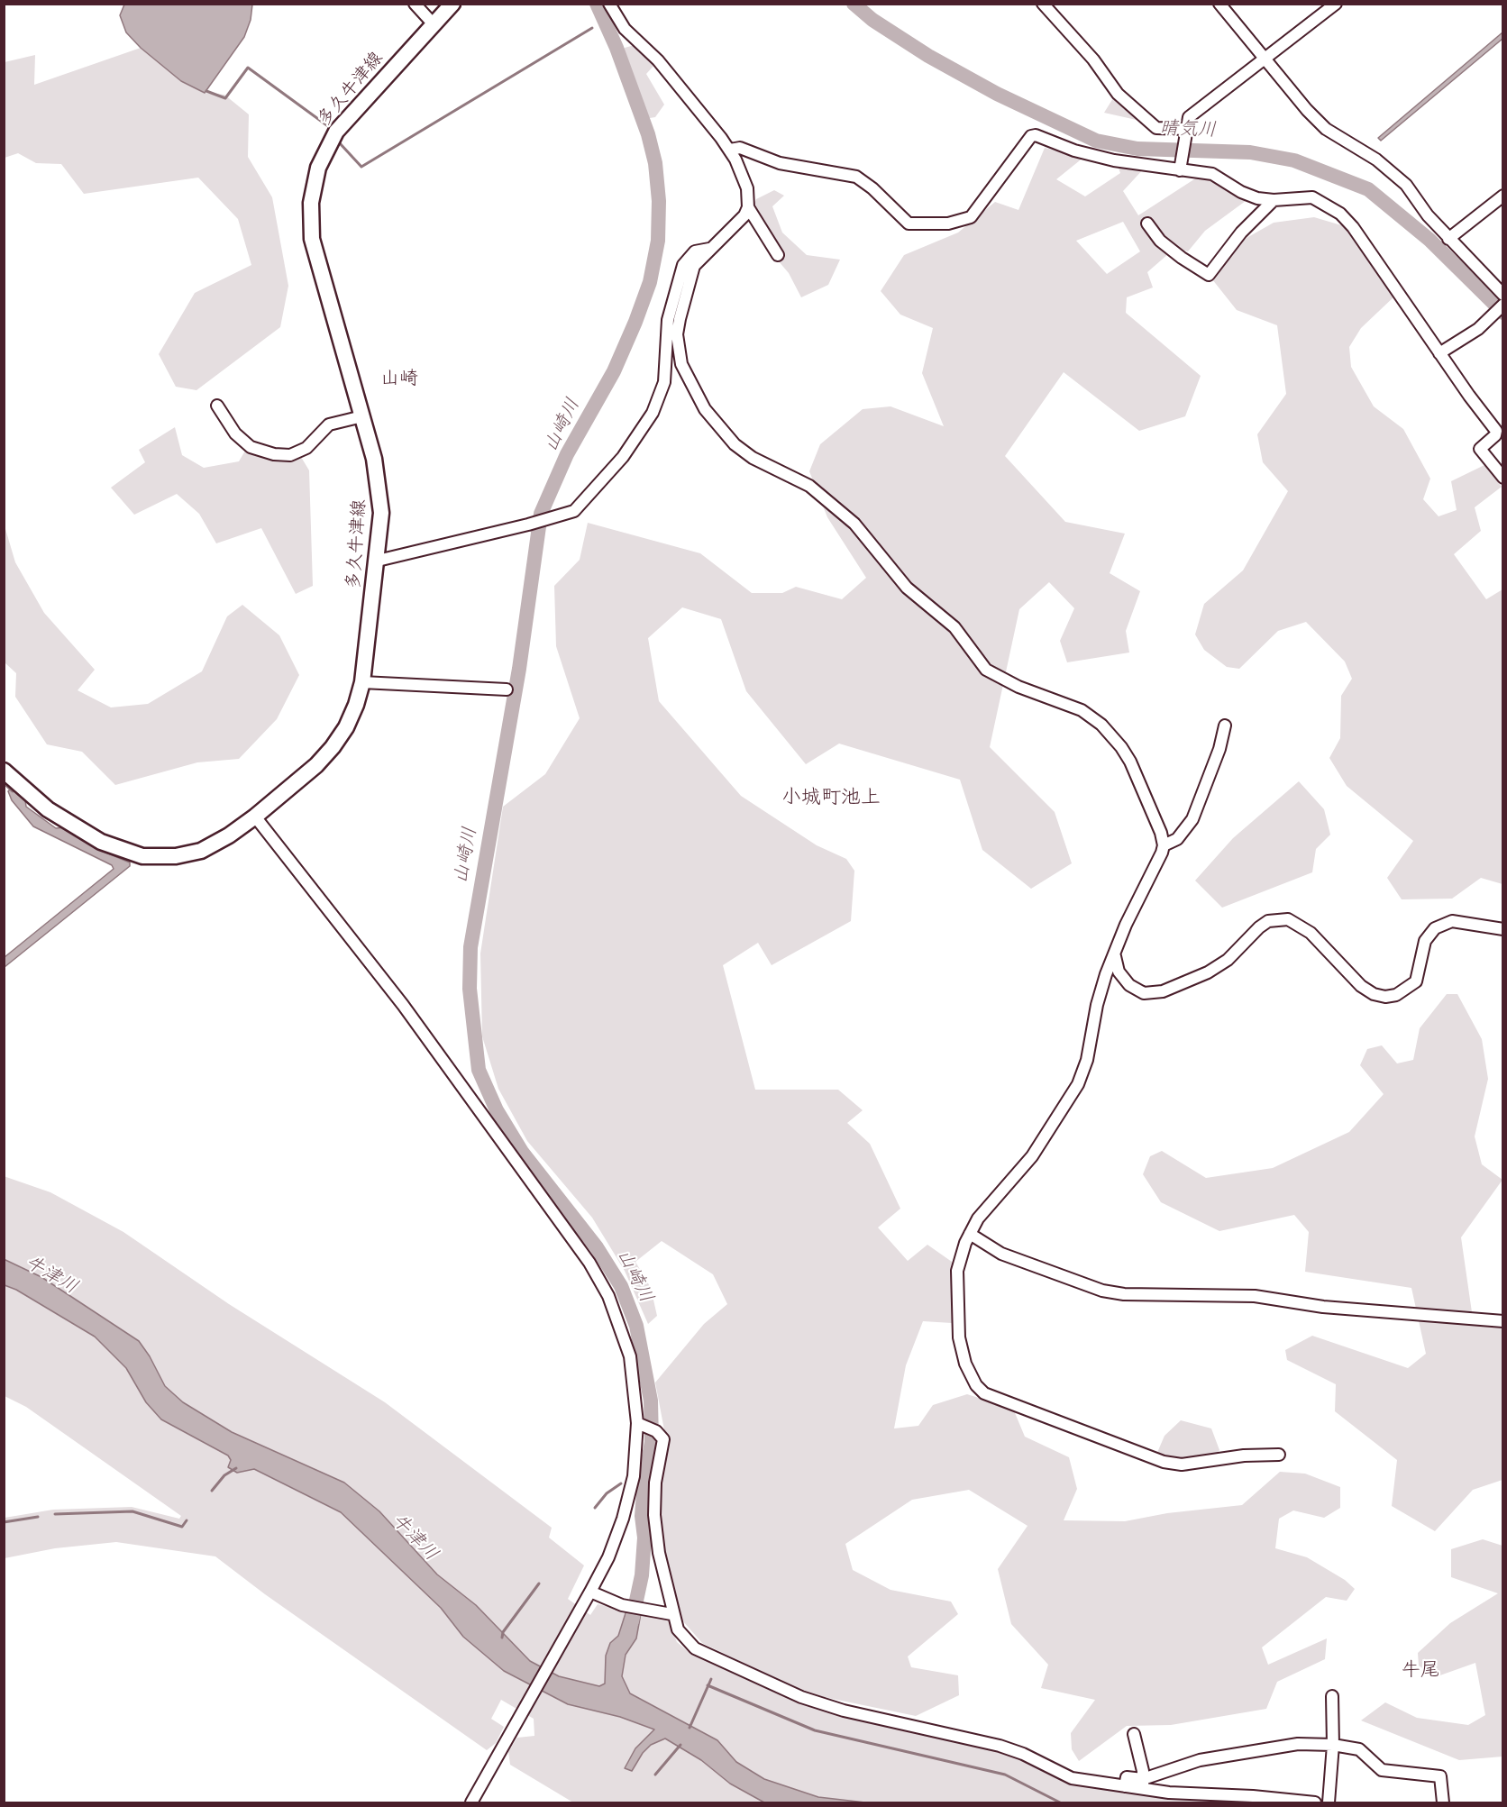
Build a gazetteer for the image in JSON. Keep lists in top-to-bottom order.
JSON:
{
  "streets": {
    "main road": ["多久牛津線"]
  },
  "districts": ["山崎", "小城町池上", "牛尾"],
  "water": ["晴気川", "山崎川", "牛津川"]
}
